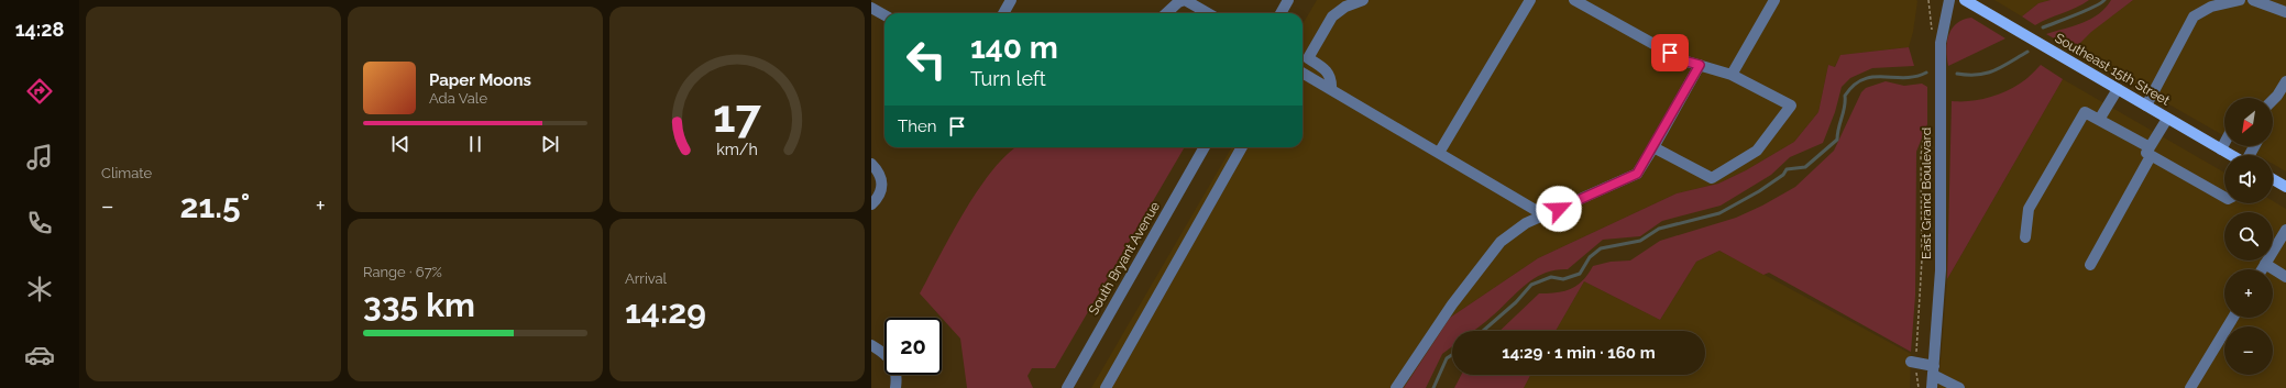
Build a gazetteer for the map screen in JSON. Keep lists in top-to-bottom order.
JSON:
{
  "streets": {
    "main road": ["Southeast 15th Street"],
    "street": ["East Grand Boulevard", "South Bryant Avenue"]
  },
  "north": "bottom left",
  "page": {
    "tabs": "14:28",
    "tile": [
      "Climate",
      ["Range · 67%", "335 km"],
      ["Arrival", "14:29"]
    ],
    "turn": ["140 m", "Turn left"],
    "song": ["Paper Moons", "Ada Vale"],
    "map_buttons": ["+", "−"],
    "then": "Then",
    "heat": ["−", "21.5°", "+"],
    "limit": "20",
    "trip": "14:29 · 1 min · 160 m",
    "gauge": ["17", "km/h"]
  }
}
